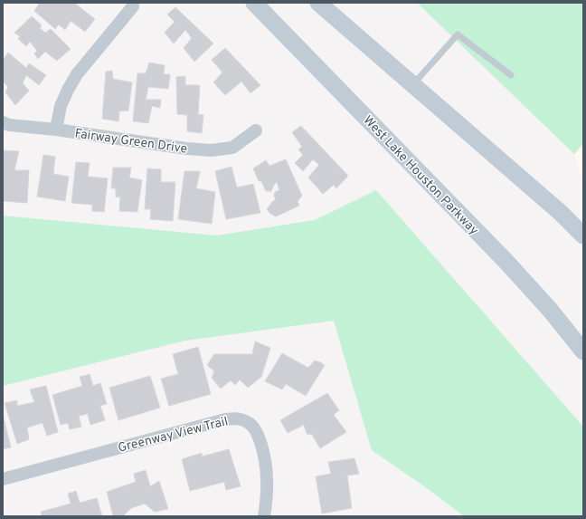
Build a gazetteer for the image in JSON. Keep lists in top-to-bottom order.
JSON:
{
  "streets": {
    "main road": ["West Lake Houston Parkway"],
    "street": ["Fairway Green Drive", "Greenway View Trail"]
  }
}
